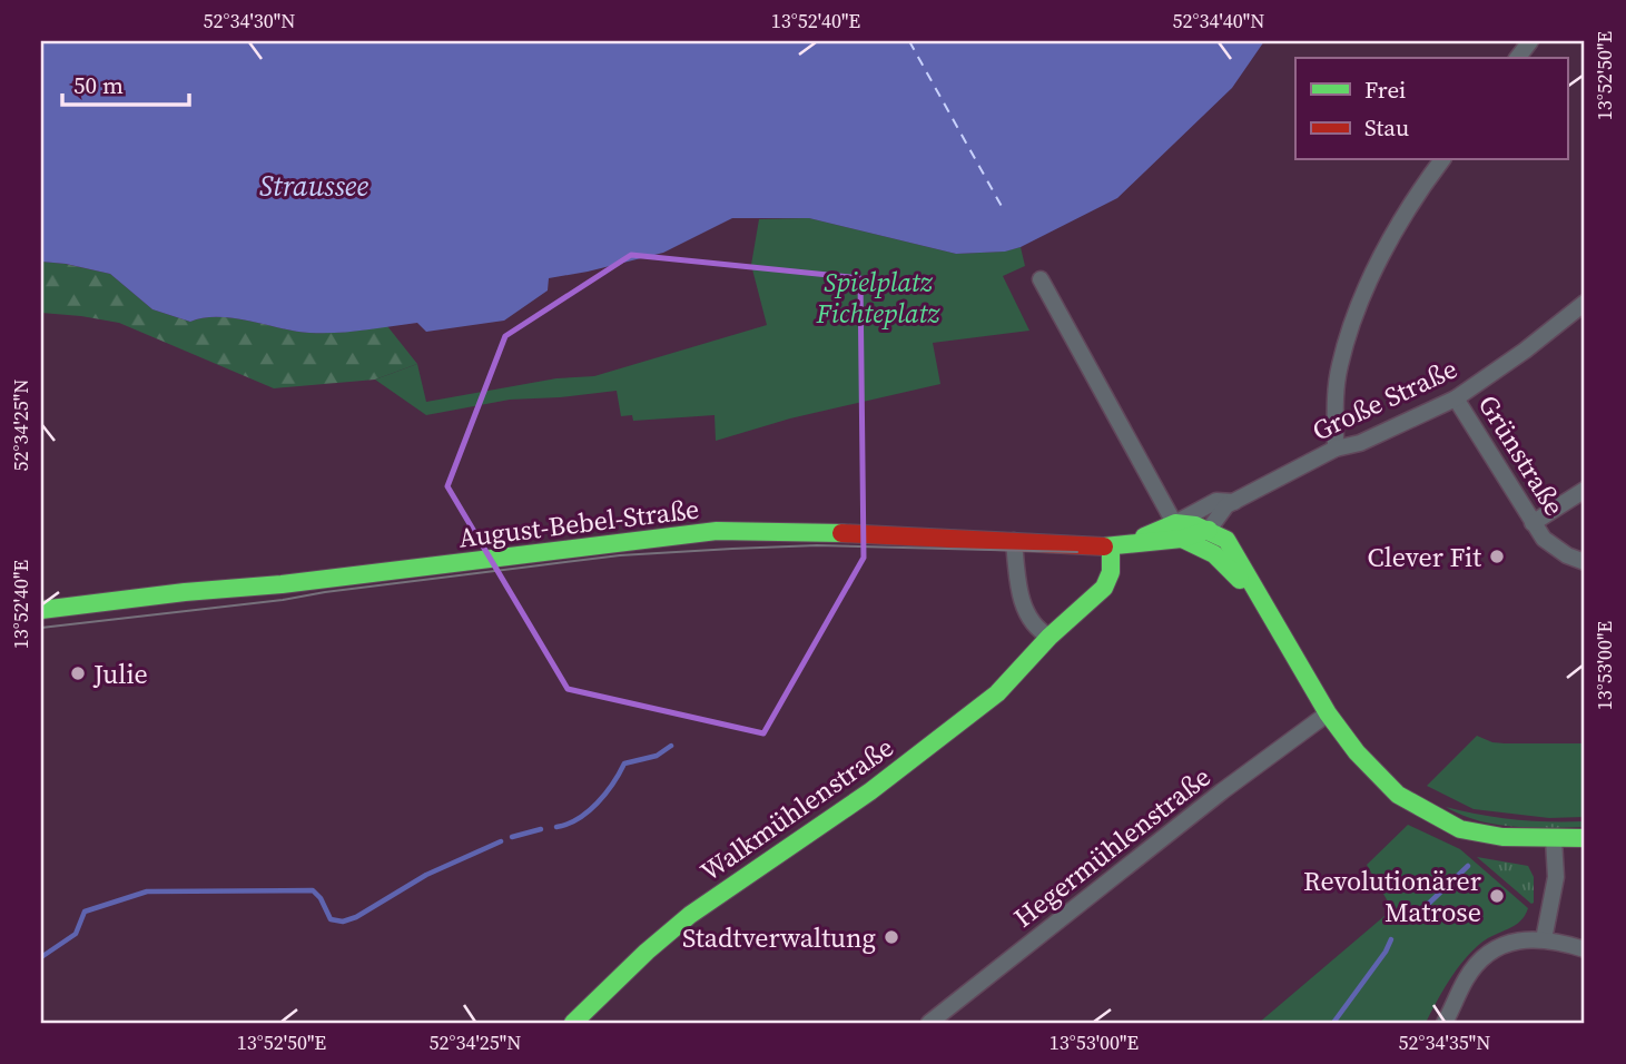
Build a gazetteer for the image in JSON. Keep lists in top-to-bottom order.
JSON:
{
  "streets": {
    "street": [
      "Große Straße",
      "Grünstraße",
      "August-Bebel-Straße",
      "Walkmühlenstraße",
      "Hegermühlenstraße"
    ]
  },
  "crossings": [
    ["Große Straße", "Grünstraße"],
    ["Große Straße", "August-Bebel-Straße"],
    ["August-Bebel-Straße", "Walkmühlenstraße"]
  ],
  "water": ["Straussee"],
  "parks": ["Spielplatz Fichteplatz"],
  "places": [
    "Clever Fit",
    "Julie",
    "Revolutionärer Matrose",
    "Stadtverwaltung"
  ],
  "legend": ["Frei", "Stau"],
  "scale_bar": "50 m",
  "coordinates": [
    "52°34'30\"N",
    "13°52'40\"E",
    "52°34'40\"N",
    "13°52'50\"E",
    "52°34'25\"N",
    "13°53'00\"E",
    "52°34'35\"N"
  ]
}
